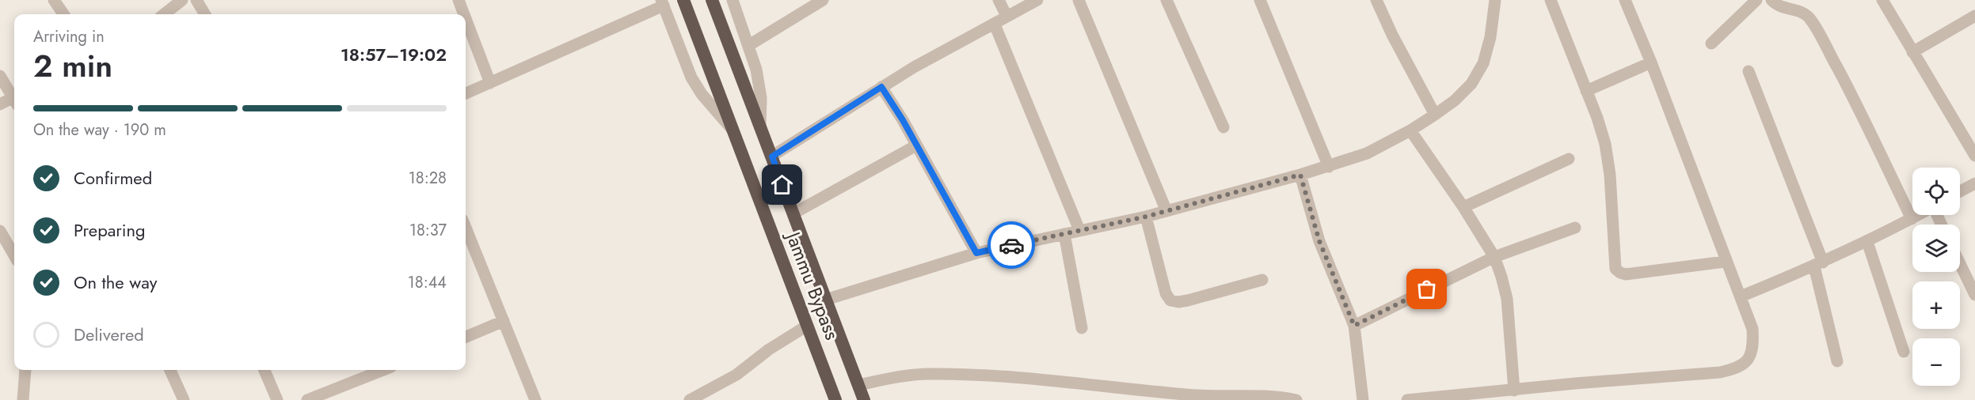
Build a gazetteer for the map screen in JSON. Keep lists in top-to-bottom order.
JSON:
{
  "streets": {
    "highway": ["Jammu Bypass"]
  },
  "page": {
    "heading": ["2 min", "Arriving in", "18:57–19:02"],
    "bar": "On the way · 190 m",
    "list": [
      ["Confirmed", "18:28"],
      ["Preparing", "18:37"],
      ["On the way", "18:44"],
      "Delivered"
    ],
    "map_buttons": ["+", "−"]
  }
}
